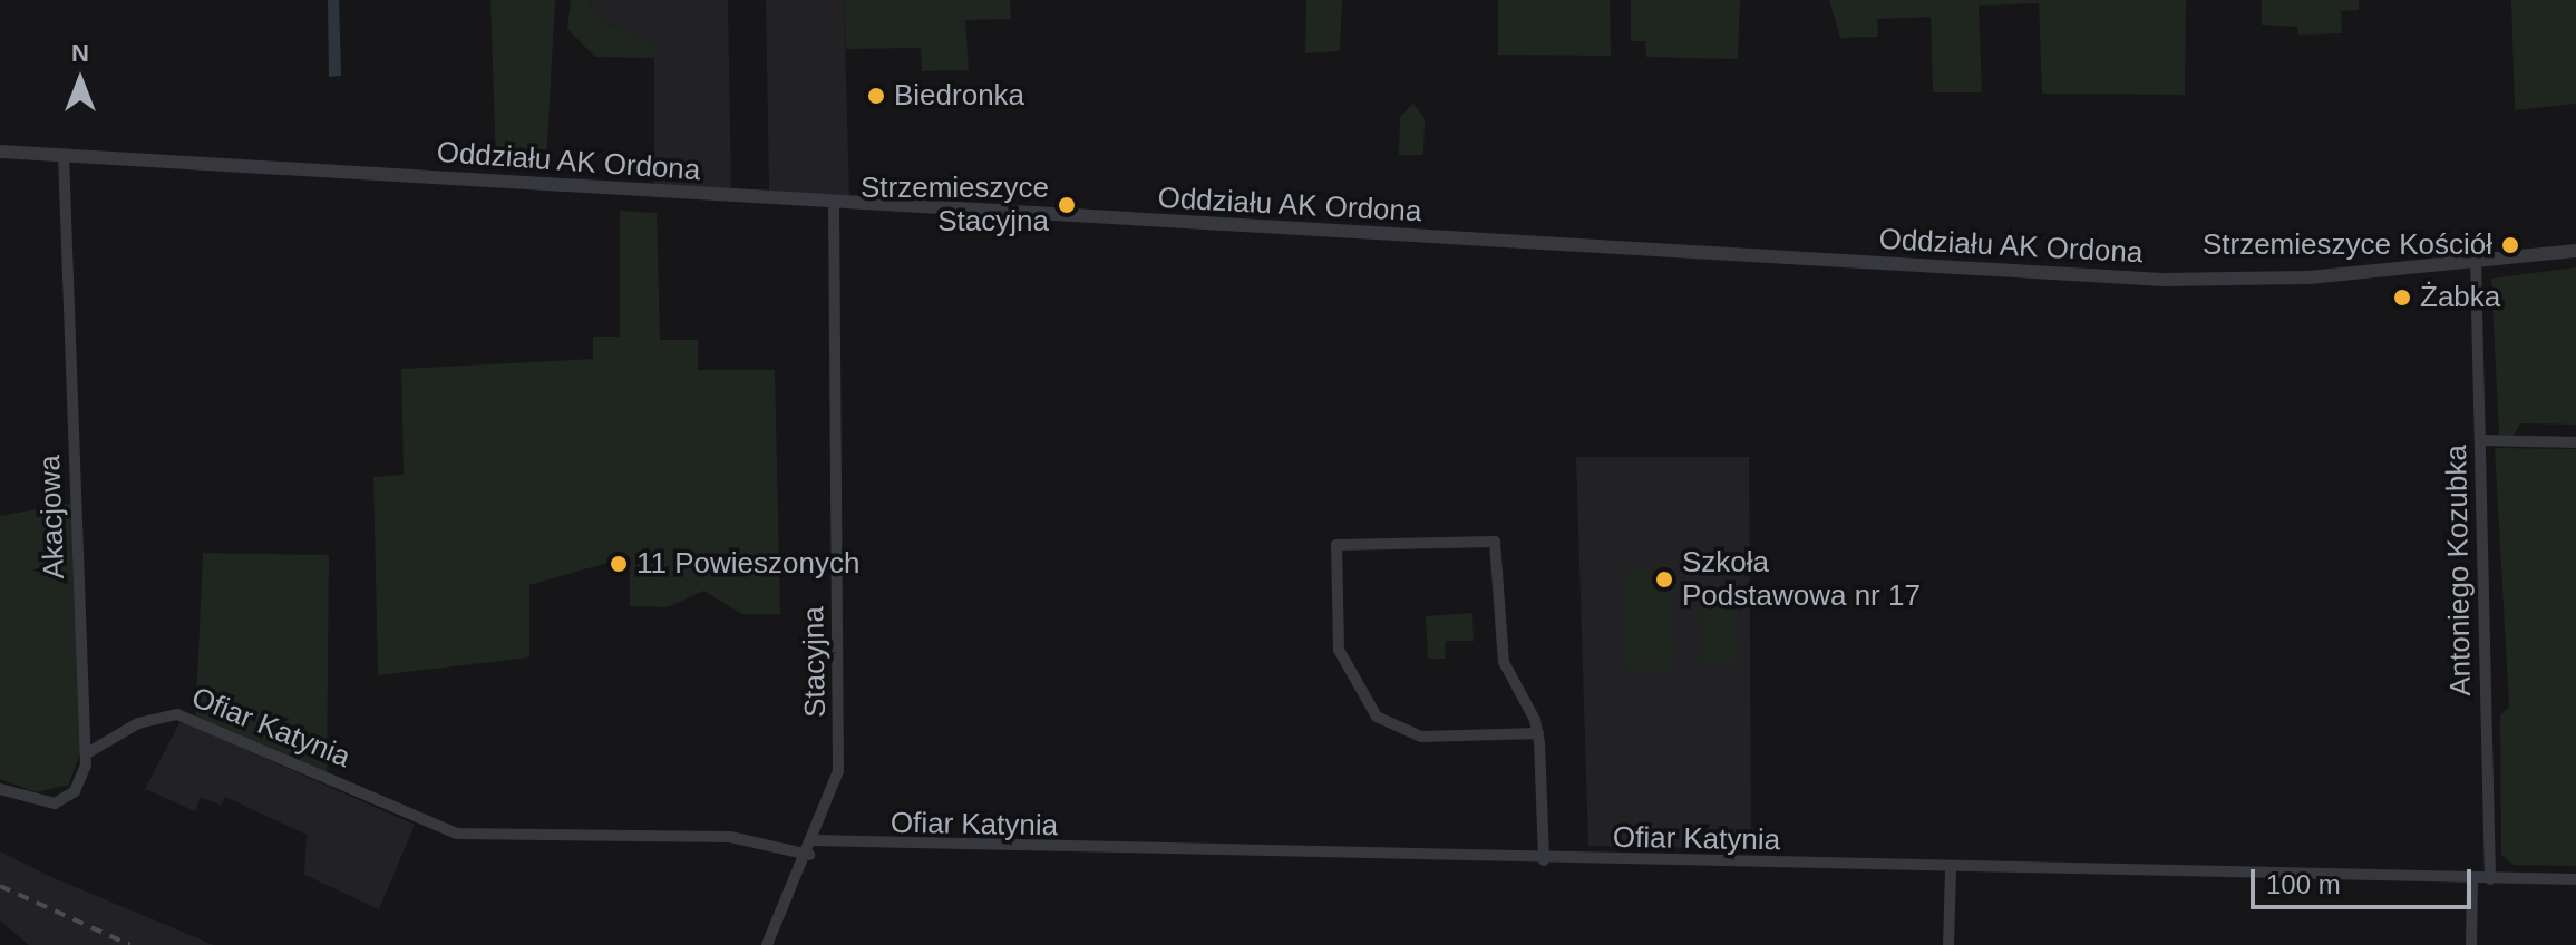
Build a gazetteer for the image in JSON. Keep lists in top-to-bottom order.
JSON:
{
  "streets": {
    "street": [
      "Oddziału AK Ordona",
      "Akacjowa",
      "Antoniego Kozubka",
      "Stacyjna",
      "Ofiar Katynia"
    ]
  },
  "crossings": [
    ["Oddziału AK Ordona", "Akacjowa"],
    ["Oddziału AK Ordona", "Antoniego Kozubka"],
    ["Oddziału AK Ordona", "Stacyjna"],
    ["Akacjowa", "Ofiar Katynia"],
    ["Antoniego Kozubka", "Ofiar Katynia"],
    ["Stacyjna", "Ofiar Katynia"]
  ],
  "places": [
    "Biedronka",
    "Strzemieszyce Stacyjna",
    "Strzemieszyce Kościół",
    "Żabka",
    "11 Powieszonych",
    "Szkoła Podstawowa nr 17"
  ],
  "scale_bar": "100 m",
  "north": "top"
}
